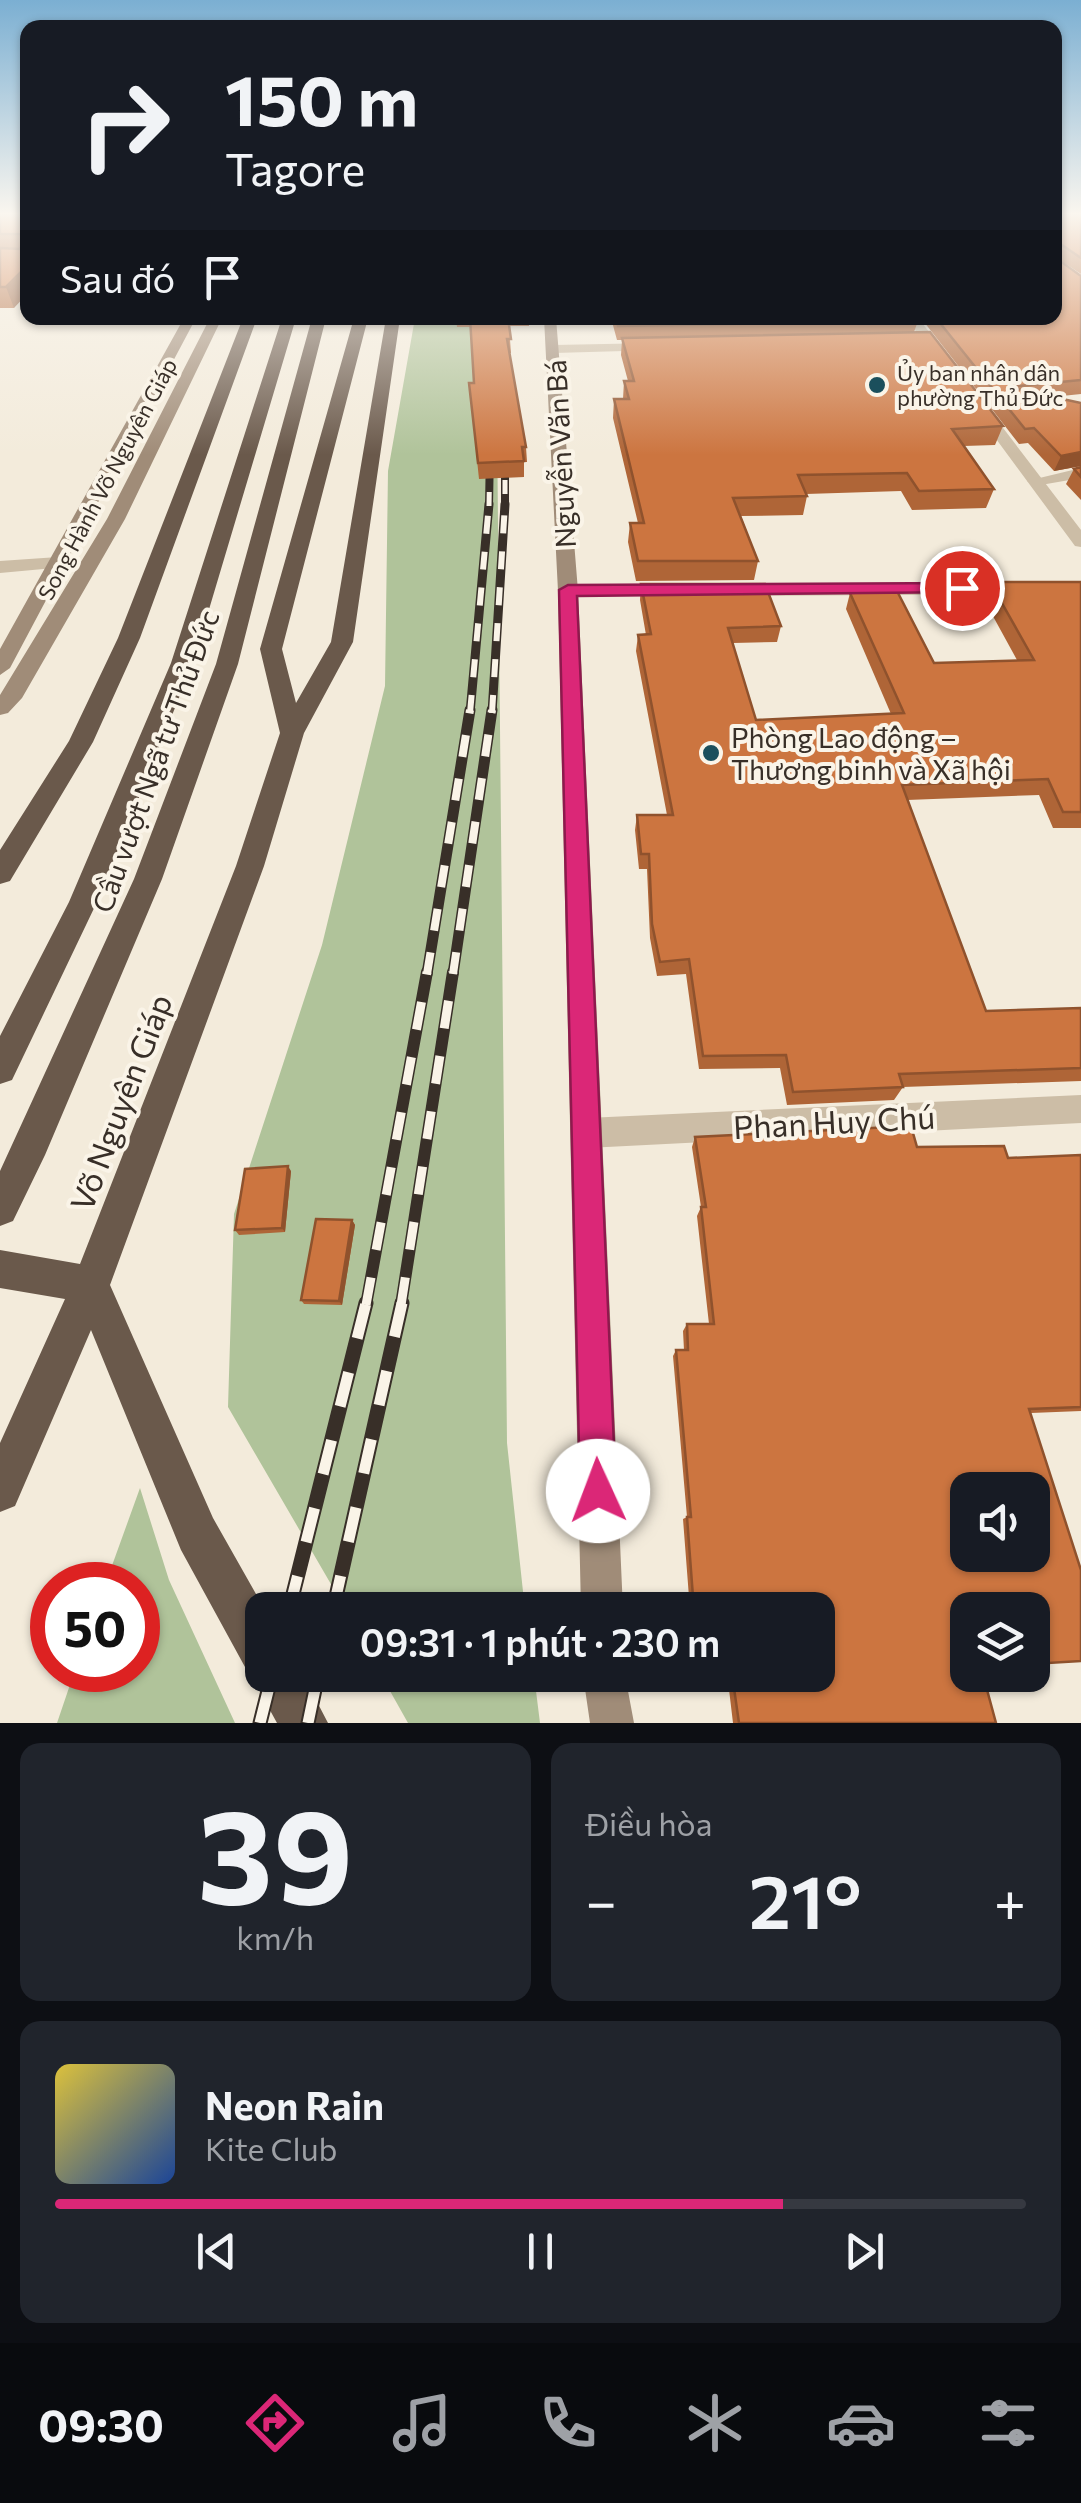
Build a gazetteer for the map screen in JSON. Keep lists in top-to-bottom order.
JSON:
{
  "streets": {
    "highway": ["Cầu vượt Ngã tư Thủ Đức", "Võ Nguyên Giáp"],
    "main road": ["Nguyễn Văn Bá", "Song Hành Võ Nguyên Giáp"],
    "street": ["Phan Huy Chú"]
  },
  "crossings": [
    ["Nguyễn Văn Bá", "Phan Huy Chú"]
  ],
  "places": ["Ủy ban nhân dân phường Thủ Đức", "Phòng Lao động – Thương binh và Xã hội"],
  "page": {
    "turn": ["150 m", "Tagore"],
    "then": "Sau đó",
    "limit": "50",
    "trip": "09:31 · 1 phút · 230 m",
    "tile": [
      ["39", "km/h"],
      "Điều hòa"
    ],
    "heat": ["−", "21°", "+"],
    "song": ["Neon Rain", "Kite Club"],
    "tabs": "09:30"
  }
}
